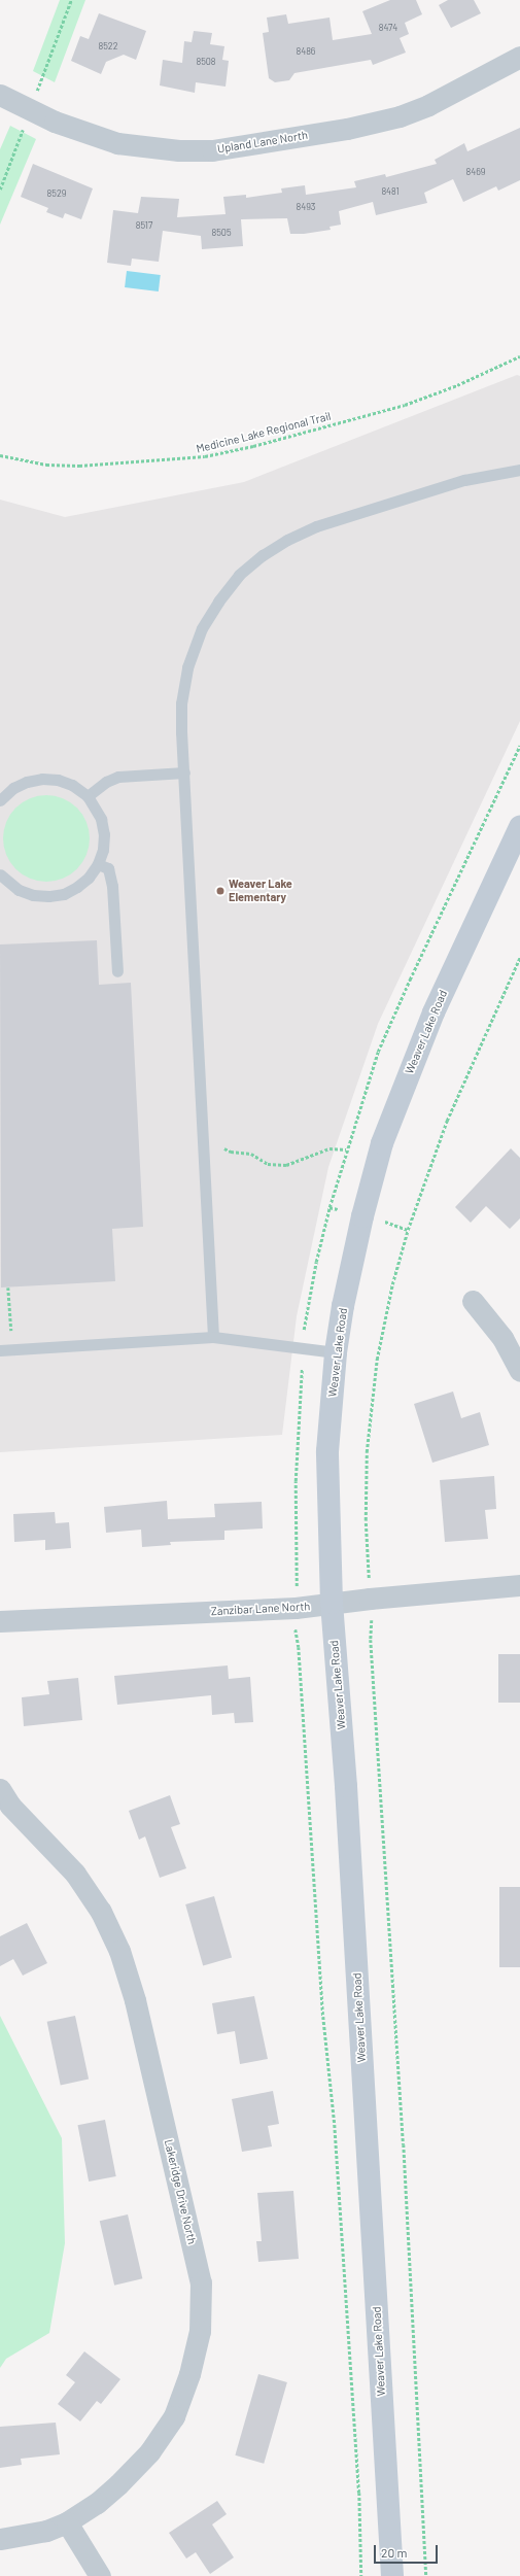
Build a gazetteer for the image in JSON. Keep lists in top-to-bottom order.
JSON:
{
  "streets": {
    "main road": ["Weaver Lake Road"],
    "street": ["Upland Lane North", "Zanzibar Lane North", "Lakeridge Drive North"],
    "path": ["Medicine Lake Regional Trail"]
  },
  "crossings": [
    ["Weaver Lake Road", "Zanzibar Lane North"]
  ],
  "places": ["Weaver Lake Elementary"],
  "house_numbers": [
    "8474",
    "8522",
    "8486",
    "8508",
    "8469",
    "8481",
    "8529",
    "8493",
    "8517",
    "8505"
  ],
  "scale_bar": "20 m"
}
